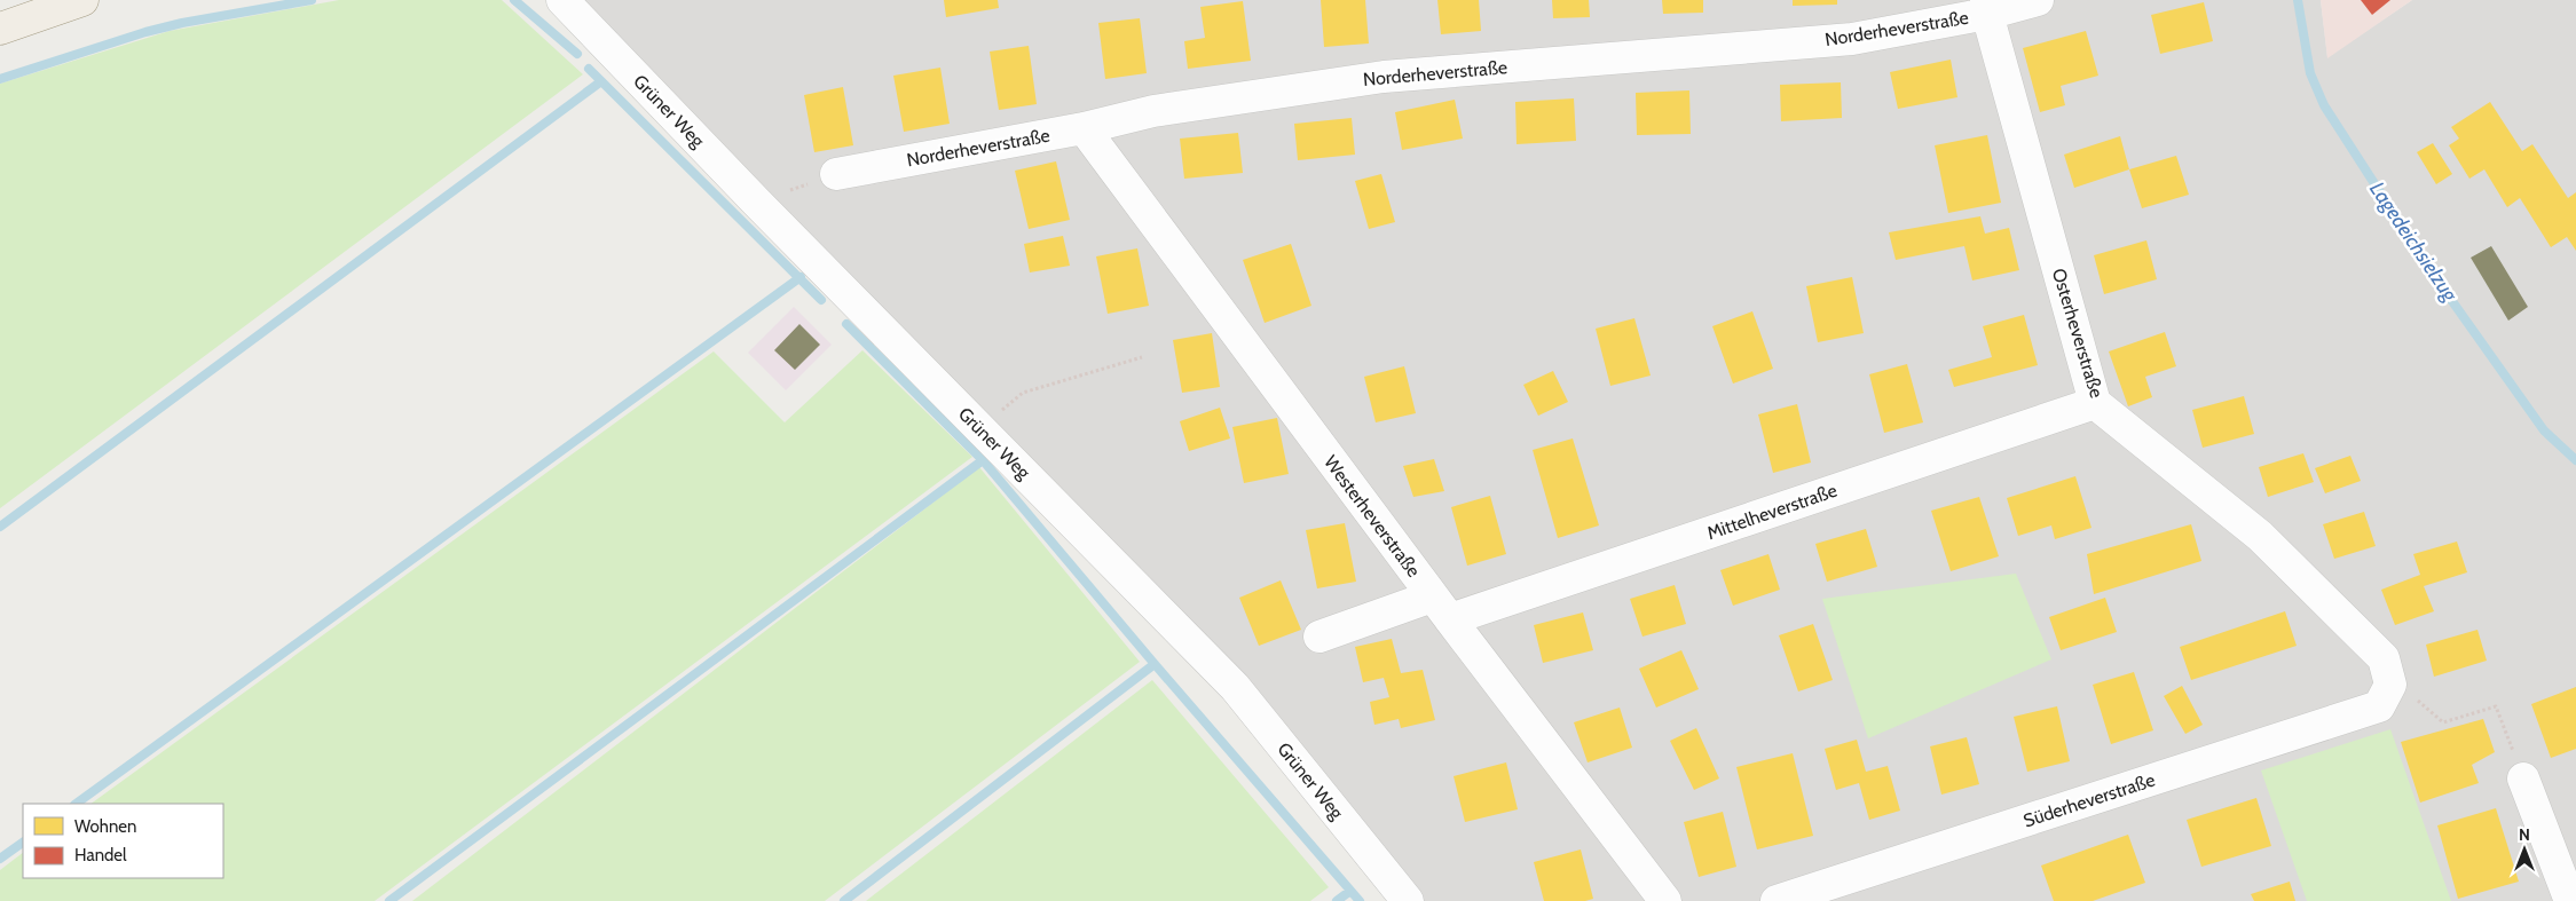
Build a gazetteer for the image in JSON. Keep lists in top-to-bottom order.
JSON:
{
  "streets": {
    "street": [
      "Norderheverstraße",
      "Grüner Weg",
      "Osterheverstraße",
      "Mittelheverstraße",
      "Westerheverstraße",
      "Süderheverstraße"
    ]
  },
  "crossings": [
    ["Norderheverstraße", "Osterheverstraße"],
    ["Norderheverstraße", "Westerheverstraße"],
    ["Osterheverstraße", "Mittelheverstraße"],
    ["Osterheverstraße", "Süderheverstraße"],
    ["Mittelheverstraße", "Westerheverstraße"]
  ],
  "water": ["Lagedeichsielzug"],
  "legend": ["Wohnen", "Handel"],
  "north": "top"
}
